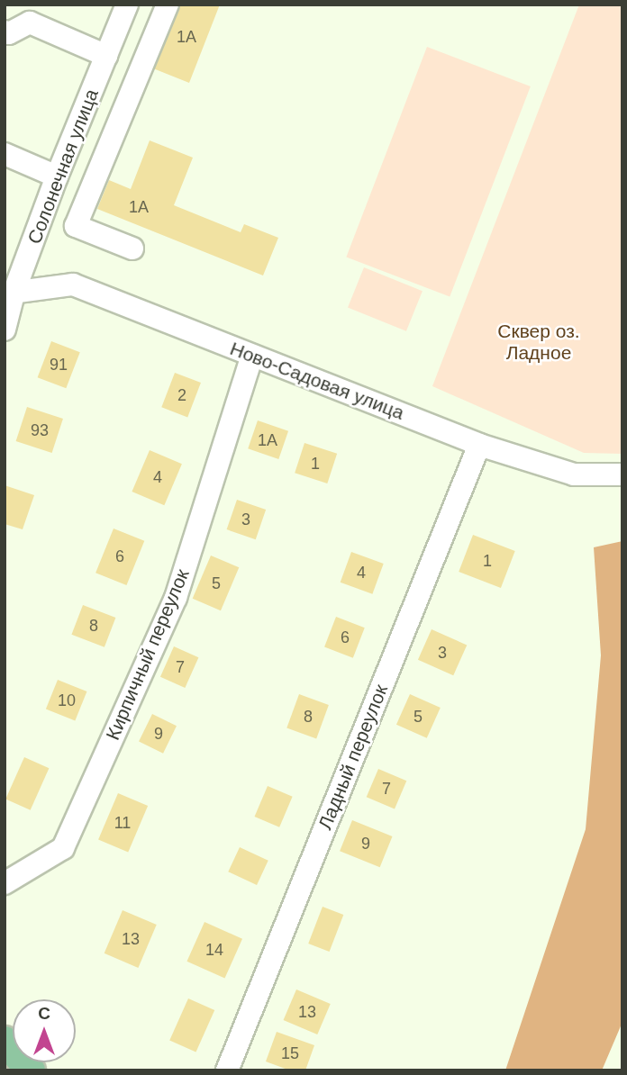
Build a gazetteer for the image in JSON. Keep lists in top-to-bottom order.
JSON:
{
  "streets": {
    "street": [
      "Солонечная улица",
      "Ново-Садовая улица",
      "Кирпичный переулок",
      "Ладный переулок"
    ]
  },
  "crossings": [
    ["Солонечная улица", "Ново-Садовая улица"],
    ["Ново-Садовая улица", "Кирпичный переулок"],
    ["Ново-Садовая улица", "Ладный переулок"]
  ],
  "parks": ["Сквер оз. Ладное"],
  "house_numbers": [
    "1А",
    "1А",
    "91",
    "2",
    "93",
    "1А",
    "1",
    "4",
    "3",
    "6",
    "1",
    "4",
    "5",
    "8",
    "6",
    "3",
    "7",
    "10",
    "8",
    "5",
    "9",
    "7",
    "11",
    "9",
    "13",
    "14",
    "13",
    "15"
  ],
  "north": "top"
}
